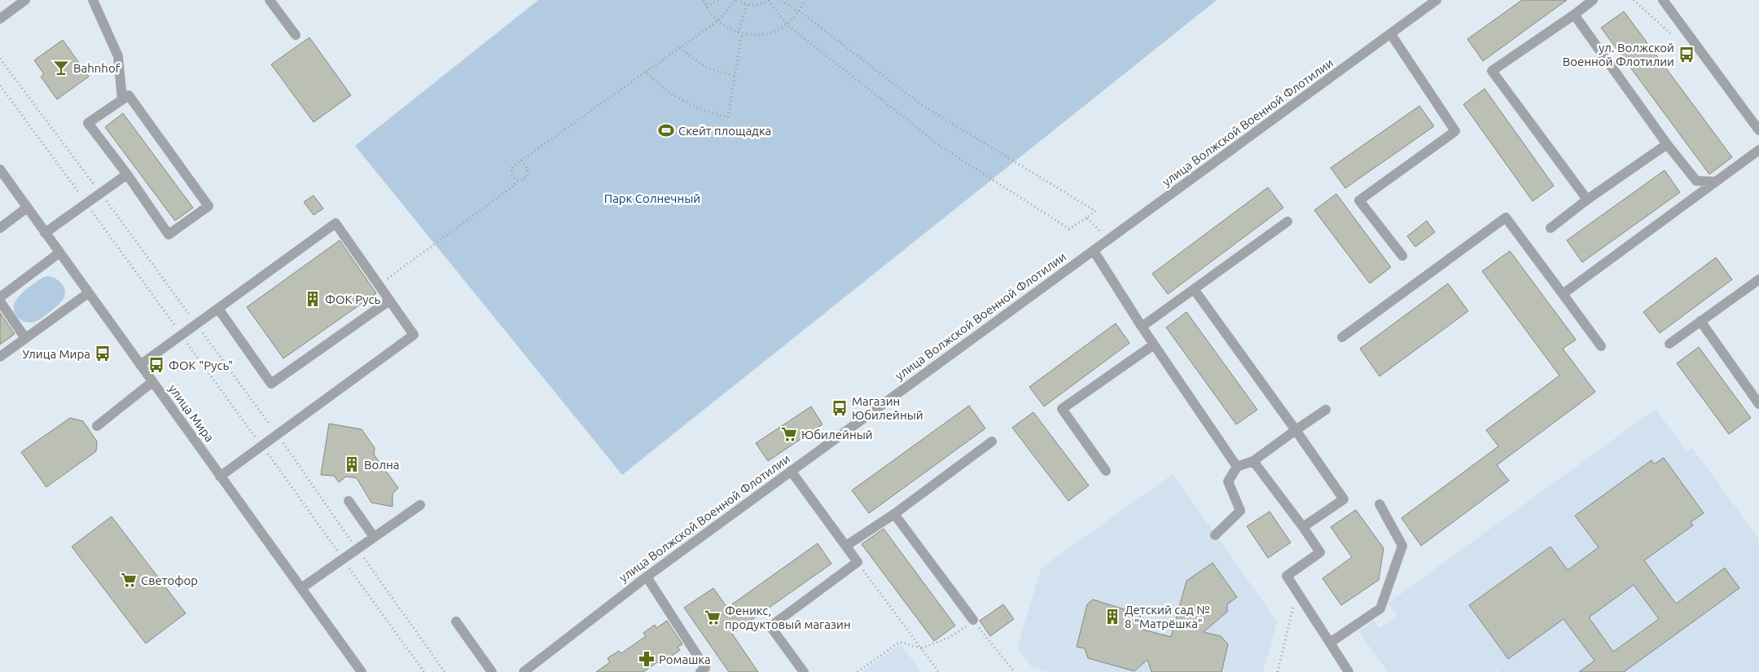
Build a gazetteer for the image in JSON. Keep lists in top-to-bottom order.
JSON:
{
  "streets": {
    "street": ["улица Волжской Военной Флотилии", "улица Мира"]
  },
  "parks": ["Парк Солнечный"],
  "places": {
    "bus stop": [
      "ул. Волжской Военной Флотилии",
      "Улица Мира",
      "ФОК \"Русь\"",
      "Магазин Юбилейный"
    ],
    "bar": ["Bahnhof"],
    "sports": ["Скейт площадка"],
    "building": ["ФОК Русь", "Волна", "Детский сад № 8 \"Матрёшка\""],
    "supermarket": ["Юбилейный", "Светофор", "Феникс, продуктовый магазин"],
    "pharmacy": ["Ромашка"]
  }
}
